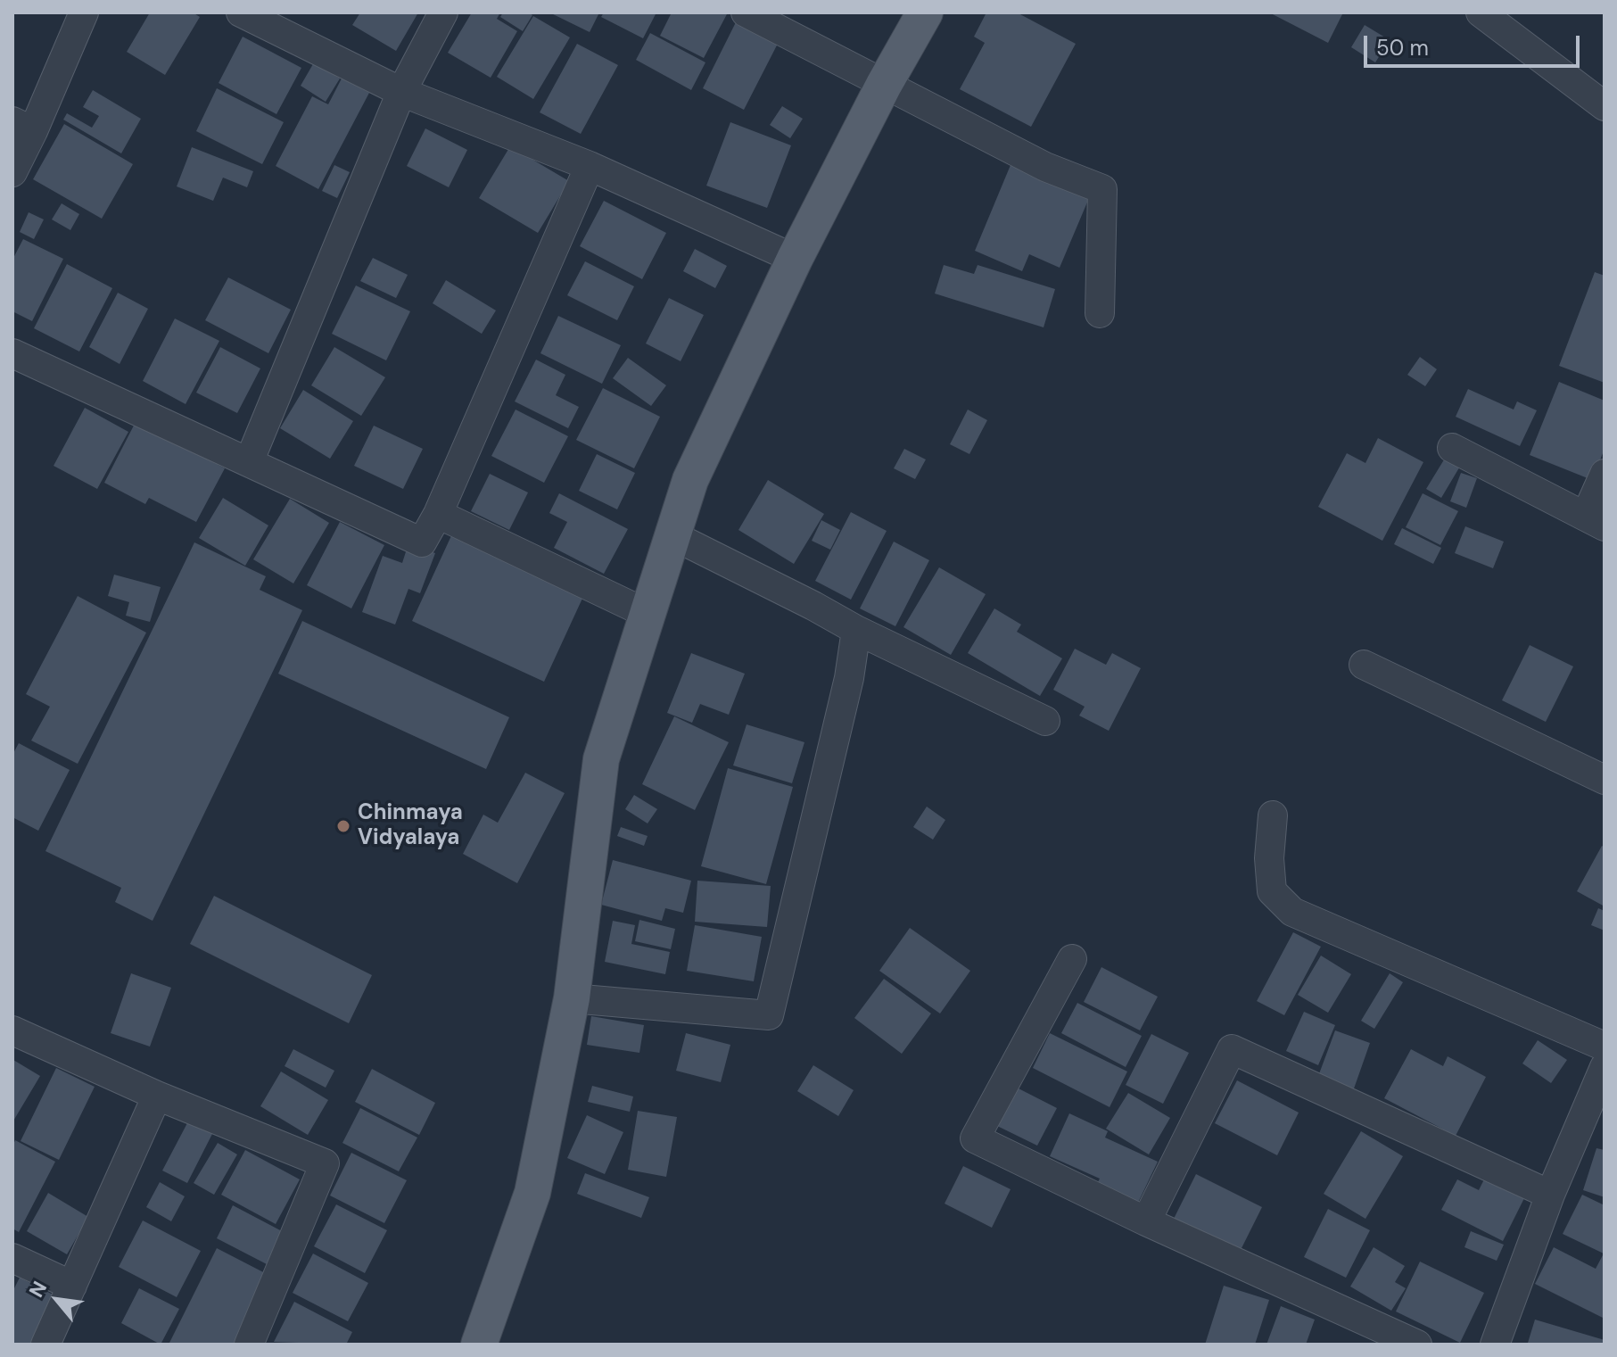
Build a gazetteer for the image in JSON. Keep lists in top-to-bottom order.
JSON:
{
  "places": ["Chinmaya Vidyalaya"],
  "scale_bar": "50 m",
  "north": "top left"
}
